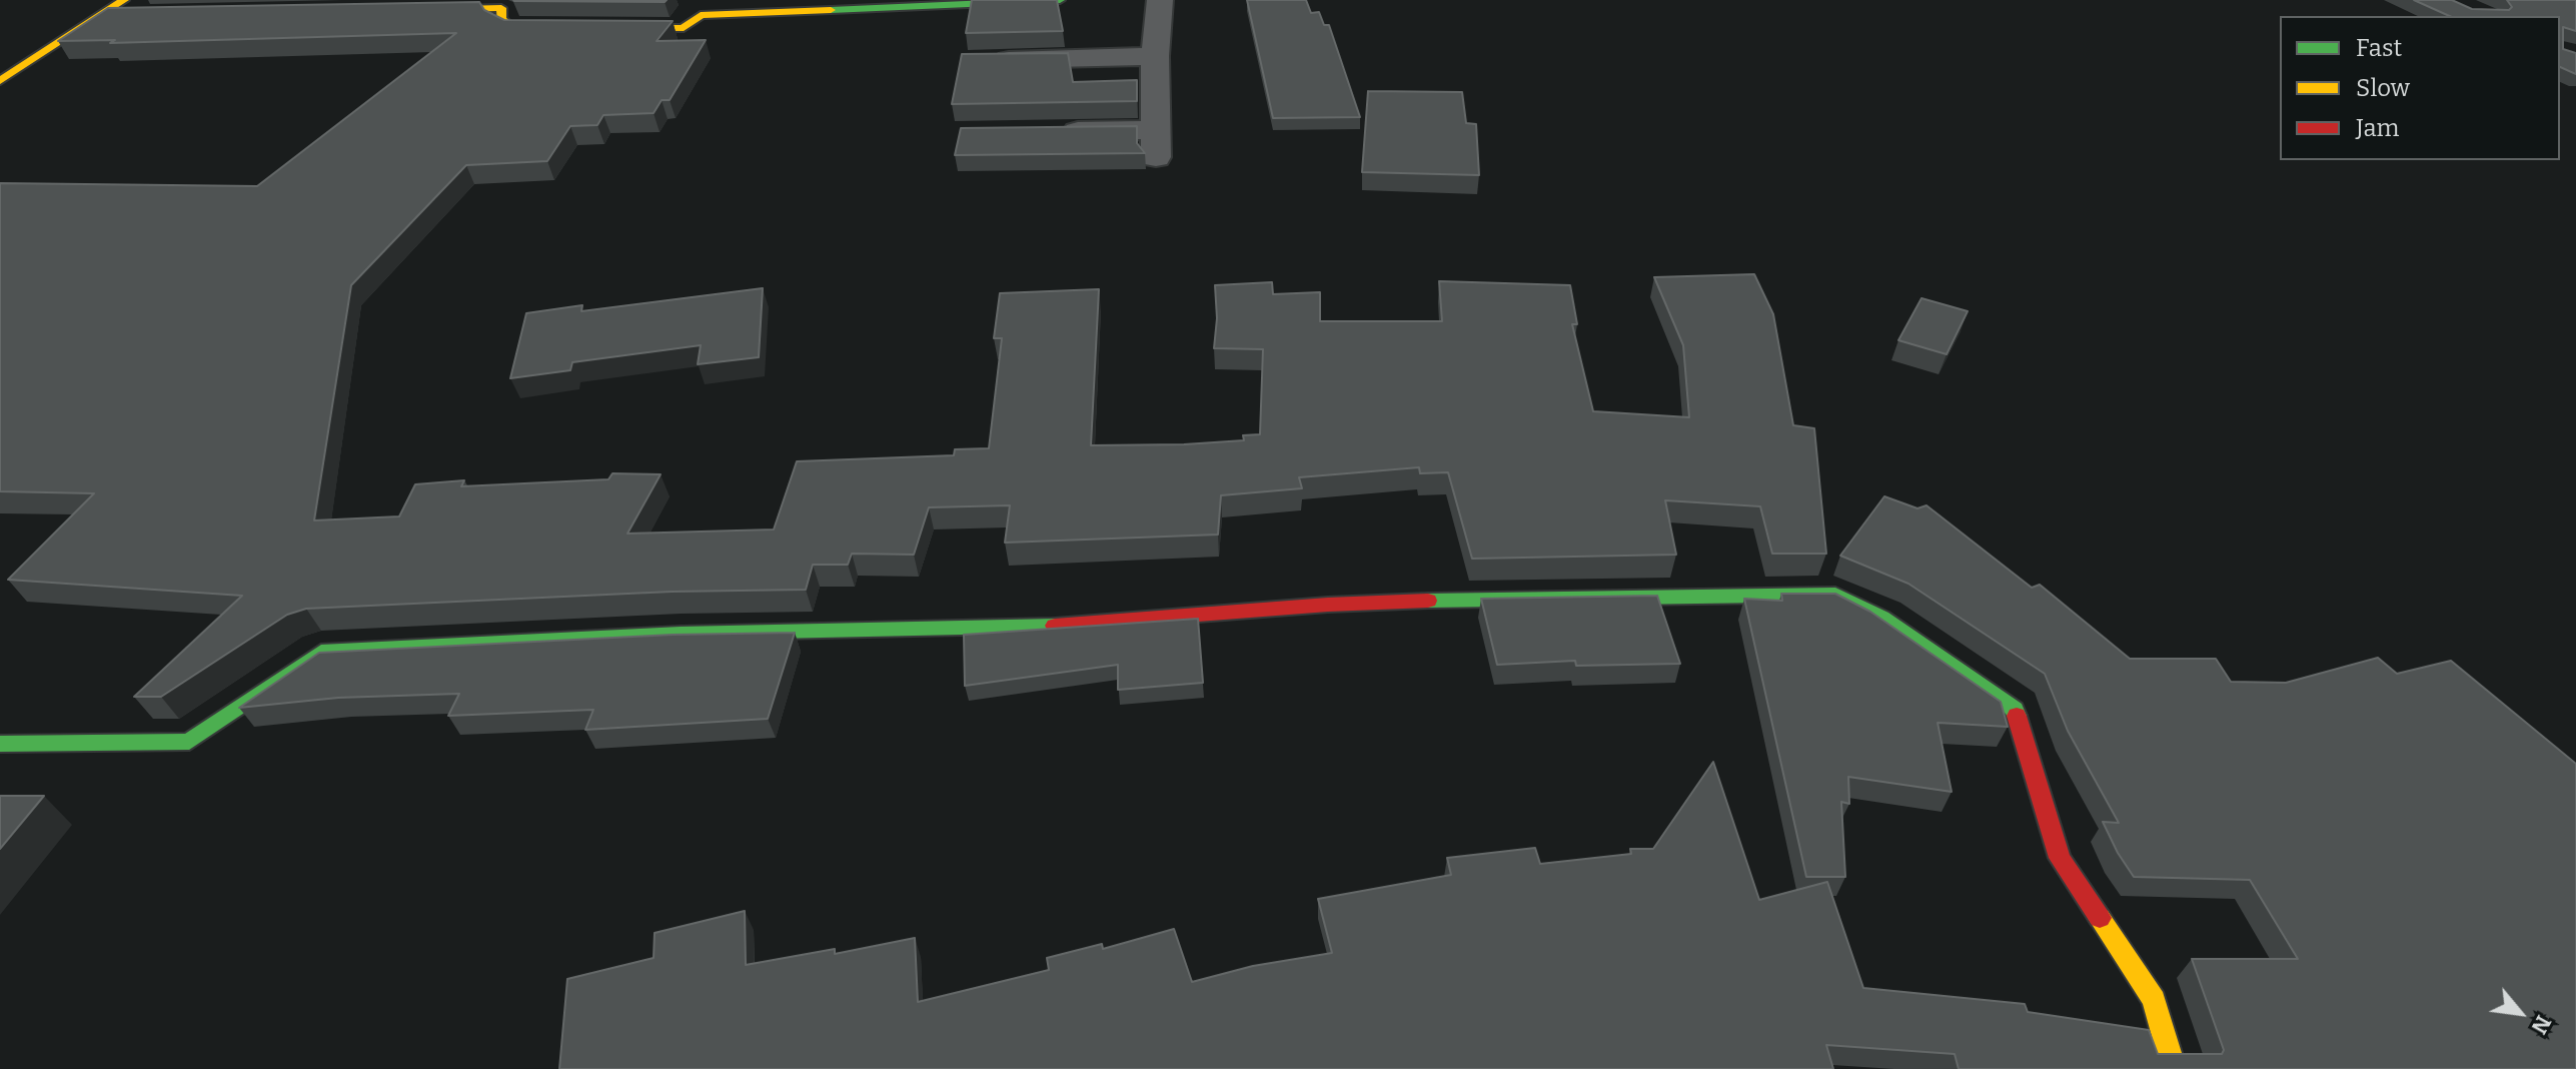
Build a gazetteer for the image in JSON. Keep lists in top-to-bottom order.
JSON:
{
  "legend": ["Fast", "Slow", "Jam"],
  "north": "bottom right"
}
